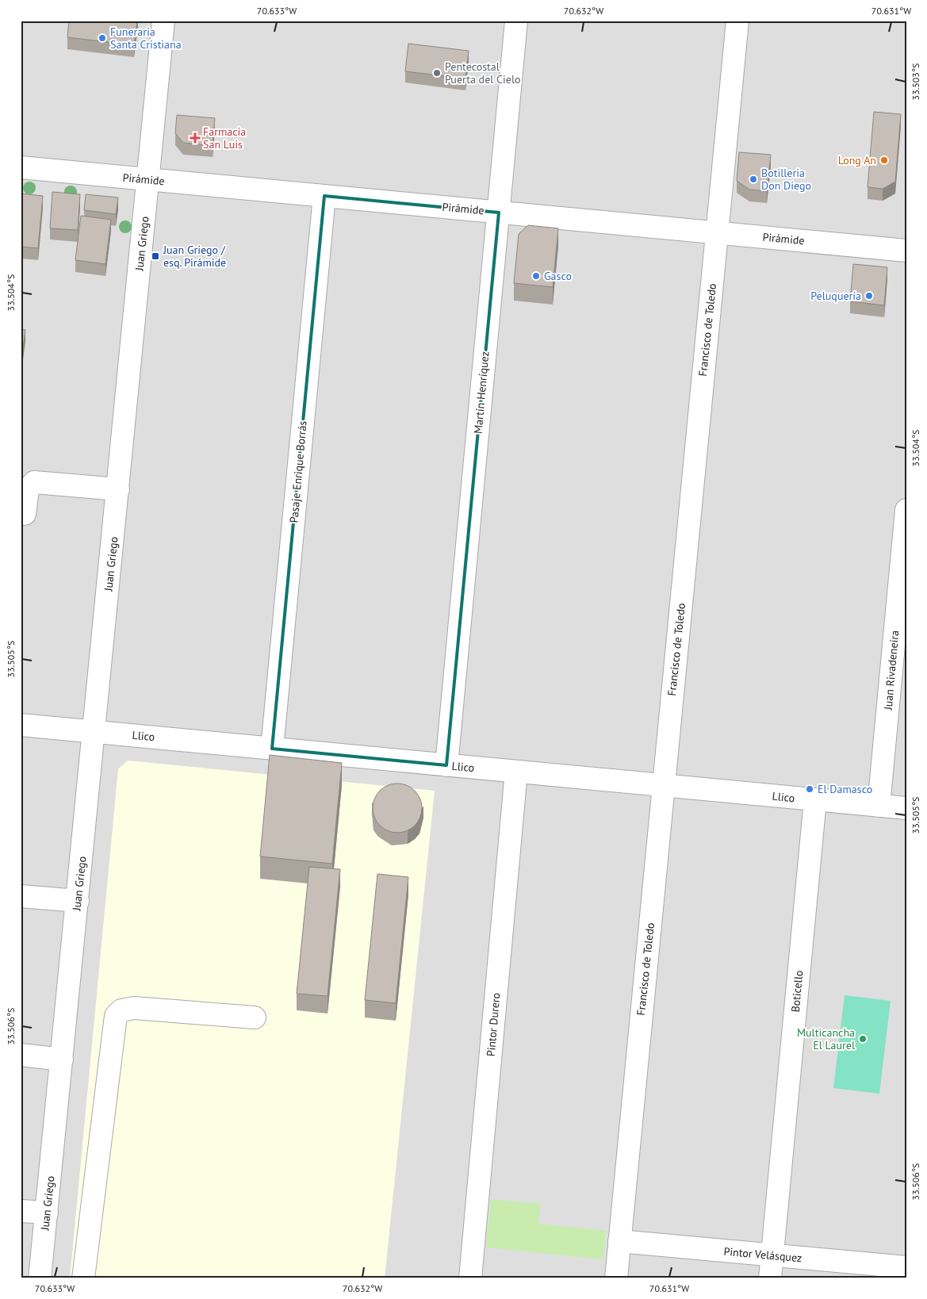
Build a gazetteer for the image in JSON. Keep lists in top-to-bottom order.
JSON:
{
  "streets": {
    "street": [
      "Pirámide",
      "Juan Griego",
      "Francisco de Toledo",
      "Martín Henríquez",
      "Pasaje Enrique Borrás",
      "Juan Rivadeneira",
      "Llico",
      "Boticello",
      "Pintor Durero",
      "Pintor Velásquez"
    ]
  },
  "crossings": [
    ["Pirámide", "Juan Griego"],
    ["Pirámide", "Francisco de Toledo"],
    ["Pirámide", "Martín Henríquez"],
    ["Pirámide", "Pasaje Enrique Borrás"],
    ["Juan Griego", "Llico"],
    ["Francisco de Toledo", "Llico"],
    ["Francisco de Toledo", "Pintor Velásquez"],
    ["Martín Henríquez", "Llico"],
    ["Pasaje Enrique Borrás", "Llico"],
    ["Juan Rivadeneira", "Llico"],
    ["Llico", "Boticello"],
    ["Llico", "Pintor Durero"],
    ["Boticello", "Pintor Velásquez"]
  ],
  "places": {
    "other": [
      "Funeraria Santa Cristiana",
      "Pentecostal Puerta del Cielo",
      "Long An",
      "Botilleria Don Diego",
      "Gasco",
      "Peluquería",
      "El Damasco",
      "Multicancha El Laurel"
    ],
    "health": ["Farmacia San Luis"],
    "transit": ["Juan Griego / esq. Pirámide"]
  },
  "coordinates": [
    "70.633°W",
    "70.632°W",
    "70.631°W",
    "33.503°S",
    "33.504°S",
    "33.505°S",
    "33.506°S"
  ]
}
